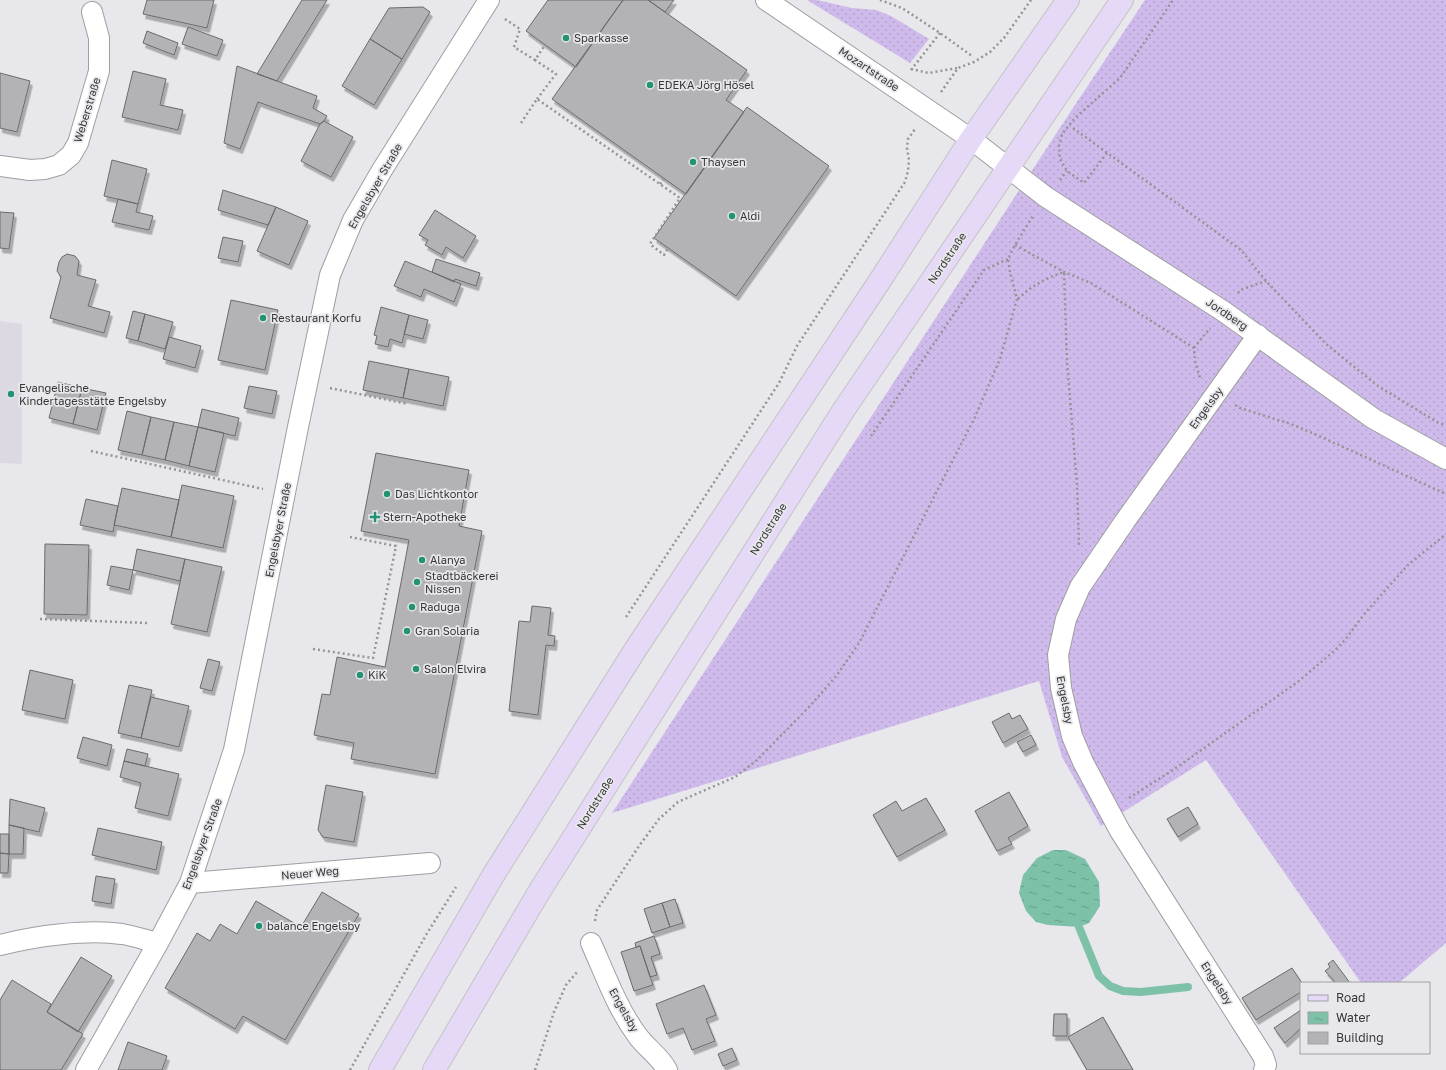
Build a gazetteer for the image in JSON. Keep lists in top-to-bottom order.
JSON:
{
  "streets": {
    "main road": ["Nordstraße"],
    "street": [
      "Mozartstraße",
      "Weberstraße",
      "Engelsbyer Straße",
      "Jordberg",
      "Engelsby",
      "Neuer Weg"
    ]
  },
  "crossings": [
    ["Mozartstraße", "Nordstraße"],
    ["Mozartstraße", "Jordberg"],
    ["Engelsbyer Straße", "Neuer Weg"],
    ["Nordstraße", "Jordberg"],
    ["Jordberg", "Engelsby"]
  ],
  "places": {
    "other": [
      "Sparkasse",
      "EDEKA Jörg Hösel",
      "Thaysen",
      "Aldi",
      "Restaurant Korfu",
      "Evangelische Kindertagesstätte Engelsby",
      "Das Lichtkontor",
      "Alanya",
      "Stadtbäckerei Nissen",
      "Raduga",
      "Gran Solaria",
      "Salon Elvira",
      "KiK",
      "balance Engelsby"
    ],
    "health": ["Stern-Apotheke"]
  },
  "legend": ["Road", "Water", "Building"]
}
